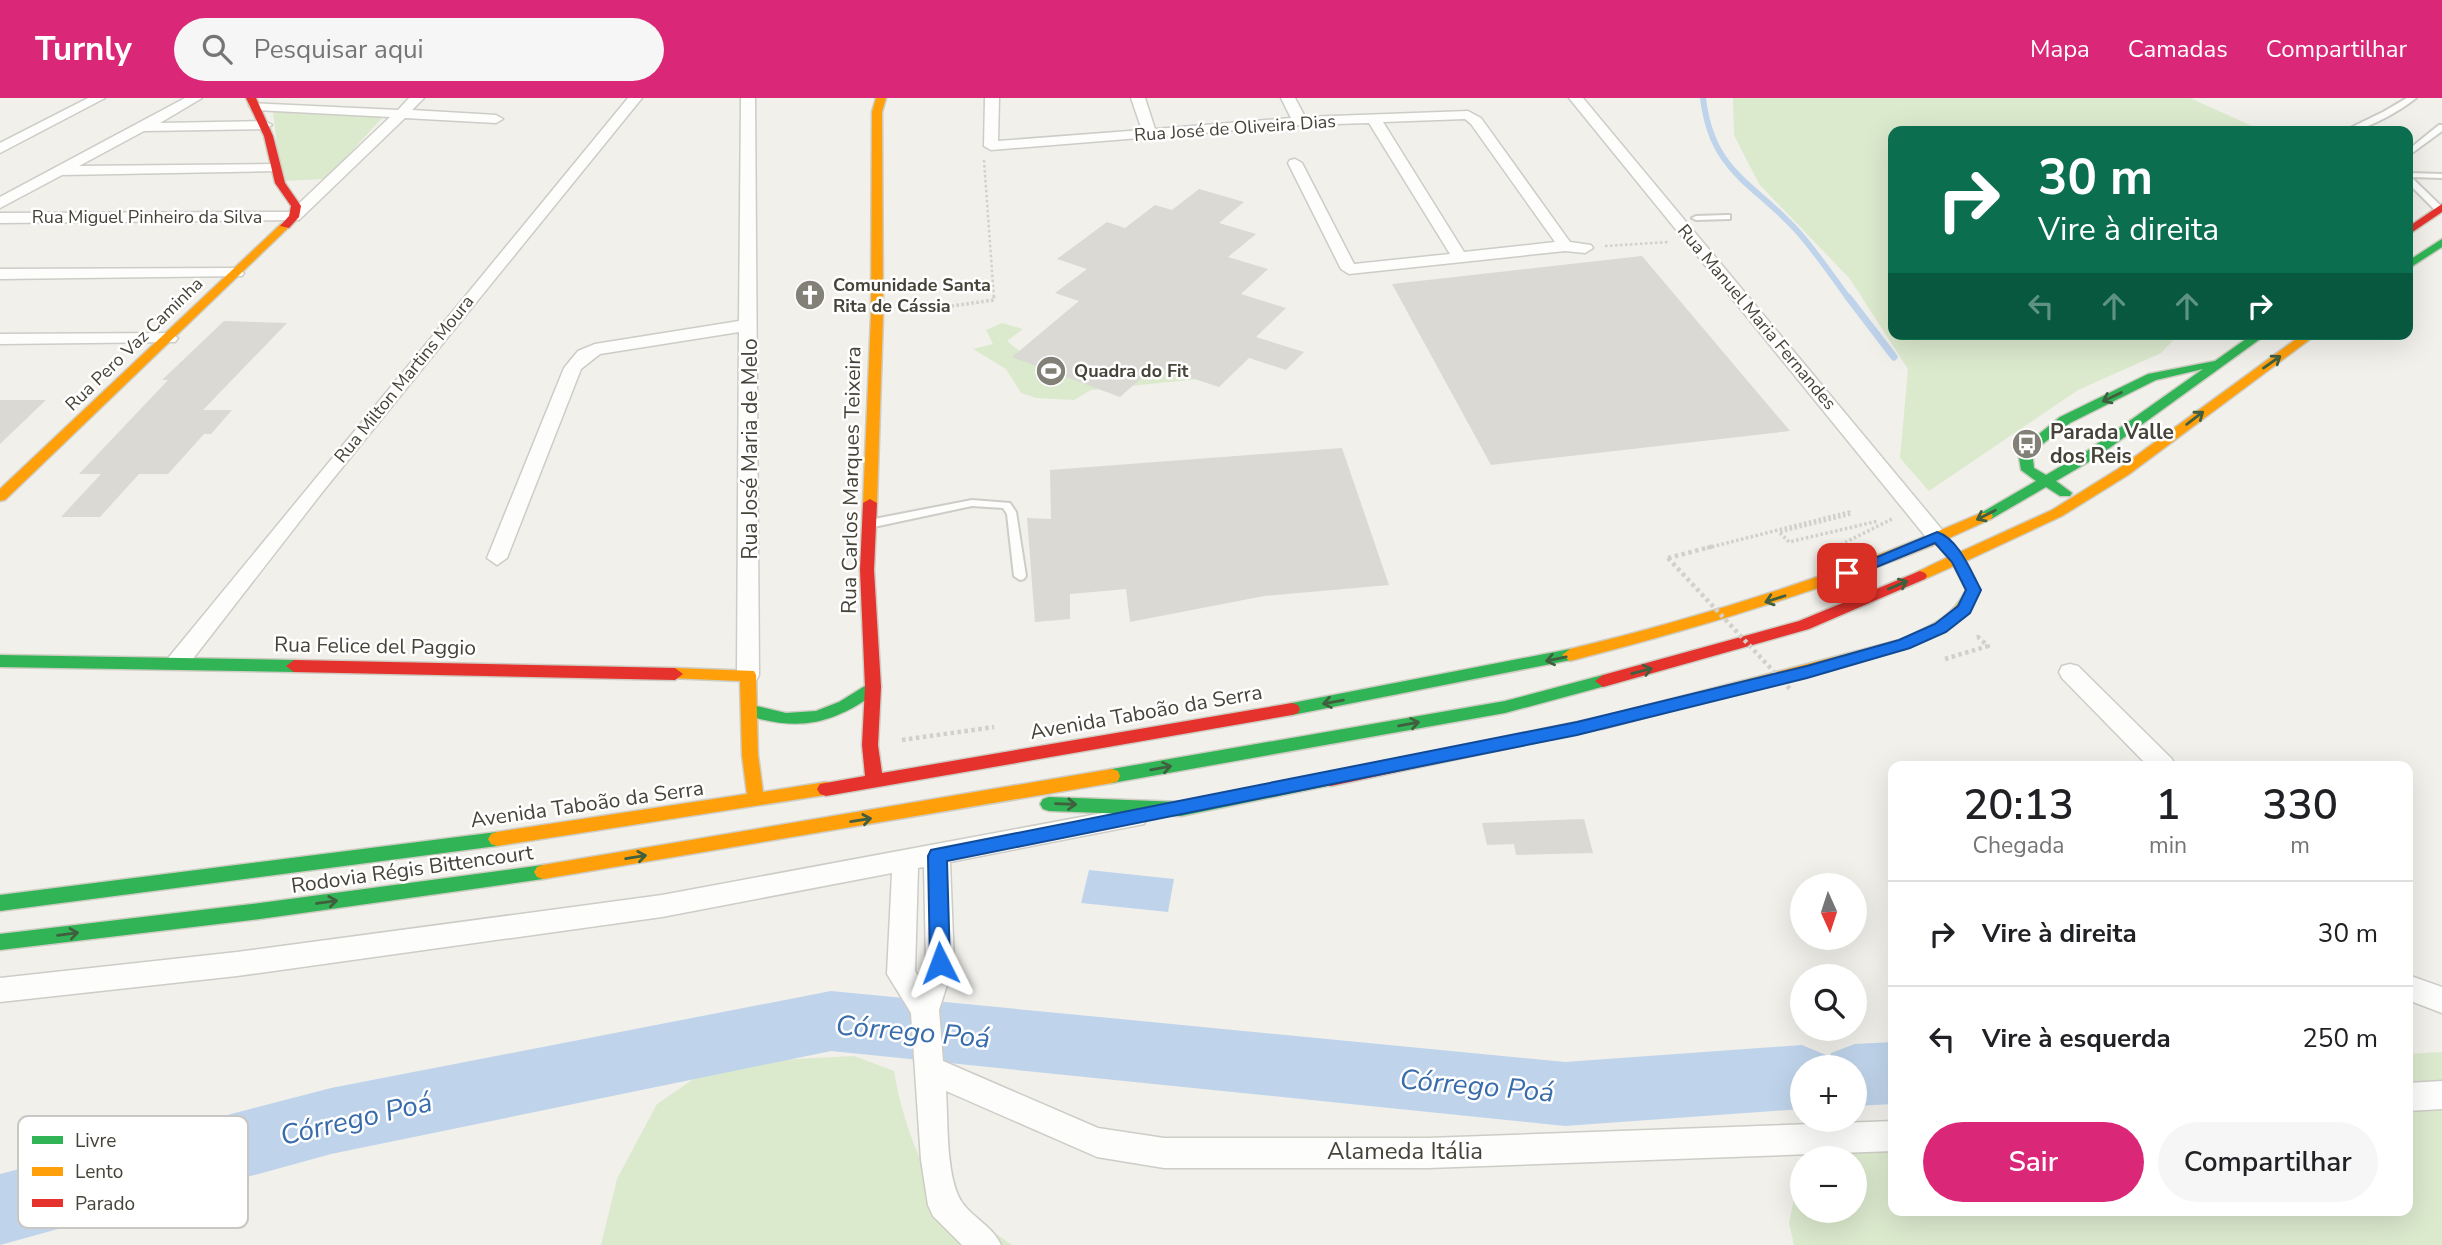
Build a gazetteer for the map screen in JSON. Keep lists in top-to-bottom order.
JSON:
{
  "streets": {
    "main road": [
      "Rua Pero Vaz Caminha",
      "Rua José Maria de Melo",
      "Rua Carlos Marques Teixeira",
      "Rua Felice del Paggio",
      "Avenida Taboão da Serra",
      "Rodovia Régis Bittencourt"
    ],
    "street": [
      "Rua José de Oliveira Dias",
      "Rua Miguel Pinheiro da Silva",
      "Rua Manuel Maria Fernandes",
      "Rua Milton Martins Moura",
      "Alameda Itália"
    ]
  },
  "crossings": [
    ["Rua Miguel Pinheiro da Silva", "Rua Pero Vaz Caminha"],
    ["Rua Manuel Maria Fernandes", "Avenida Taboão da Serra"],
    ["Rua Milton Martins Moura", "Rua Felice del Paggio"],
    ["Rua José Maria de Melo", "Rua Felice del Paggio"],
    ["Rua José Maria de Melo", "Avenida Taboão da Serra"],
    ["Rua Carlos Marques Teixeira", "Avenida Taboão da Serra"]
  ],
  "one_way": ["Rodovia Régis Bittencourt"],
  "water": ["Córrego Poá"],
  "places": {
    "church": ["Comunidade Santa Rita de Cássia"],
    "sports": ["Quadra do Fit"],
    "bus stop": ["Parada Valle dos Reis"]
  },
  "legend": ["Livre", "Lento", "Parado"],
  "north": "bottom",
  "page": {
    "header": "Turnly",
    "search": "Pesquisar aqui",
    "nav": ["Mapa", "Camadas", "Compartilhar"],
    "turn": ["30 m", "Vire à direita"],
    "eta": [
      "20:13",
      "Chegada",
      "1",
      "min",
      "330",
      "m"
    ],
    "map_buttons": ["+", "−"],
    "list": [
      {
        "name": "Vire à direita",
        "value": "30 m"
      },
      {
        "name": "Vire à esquerda",
        "value": "250 m"
      }
    ],
    "buttons": ["Sair", "Compartilhar"]
  }
}
